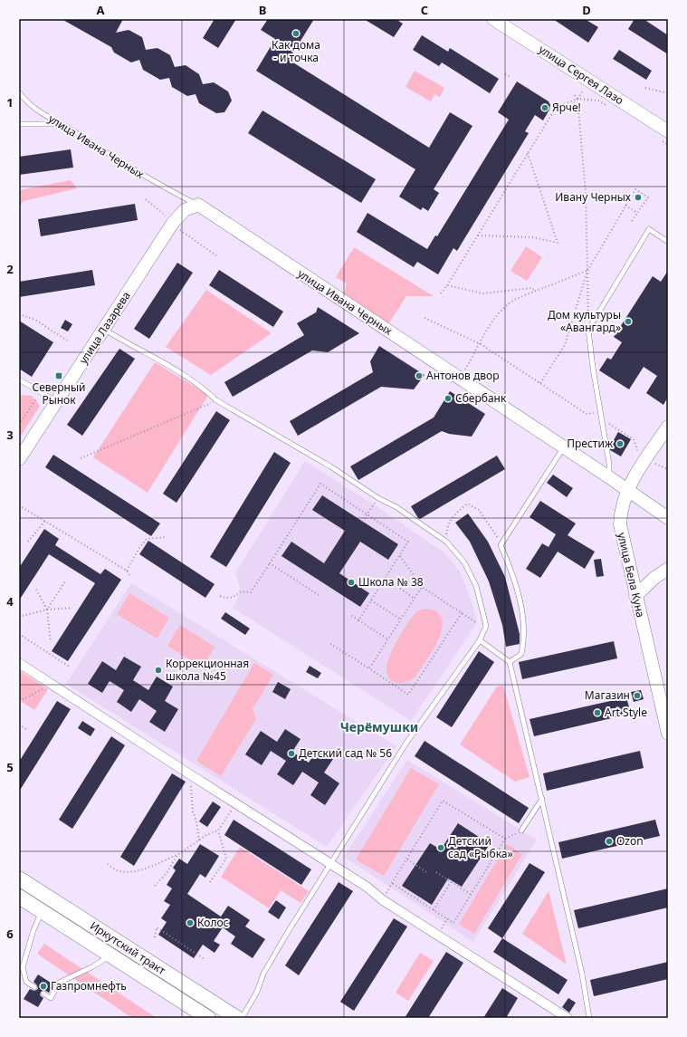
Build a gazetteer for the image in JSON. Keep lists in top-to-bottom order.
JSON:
{
  "streets": {
    "main road": ["Иркутский тракт"],
    "street": [
      "улица Сергея Лазо",
      "улица Ивана Черных",
      "улица Лазарева",
      "улица Бела Куна"
    ]
  },
  "crossings": [
    ["улица Ивана Черных", "улица Лазарева"],
    ["улица Ивана Черных", "улица Бела Куна"]
  ],
  "districts": ["Черёмушки"],
  "places": {
    "other": [
      "Как дома - и точка",
      "Ярче!",
      "Ивану Черных",
      "Дом культуры «Авангард»",
      "Антонов двор",
      "Сбербанк",
      "Престиж",
      "Школа № 38",
      "Коррекционная школа №45",
      "Магазин",
      "Art Style",
      "Детский сад № 56",
      "Ozon",
      "Детский сад «Рыбка»",
      "Колос",
      "Газпромнефть"
    ],
    "transit": ["Северный Рынок"]
  },
  "grid": {
    "columns": [
      "A",
      "B",
      "C",
      "D"
    ],
    "rows": [
      "1",
      "2",
      "3",
      "4",
      "5",
      "6"
    ]
  }
}
